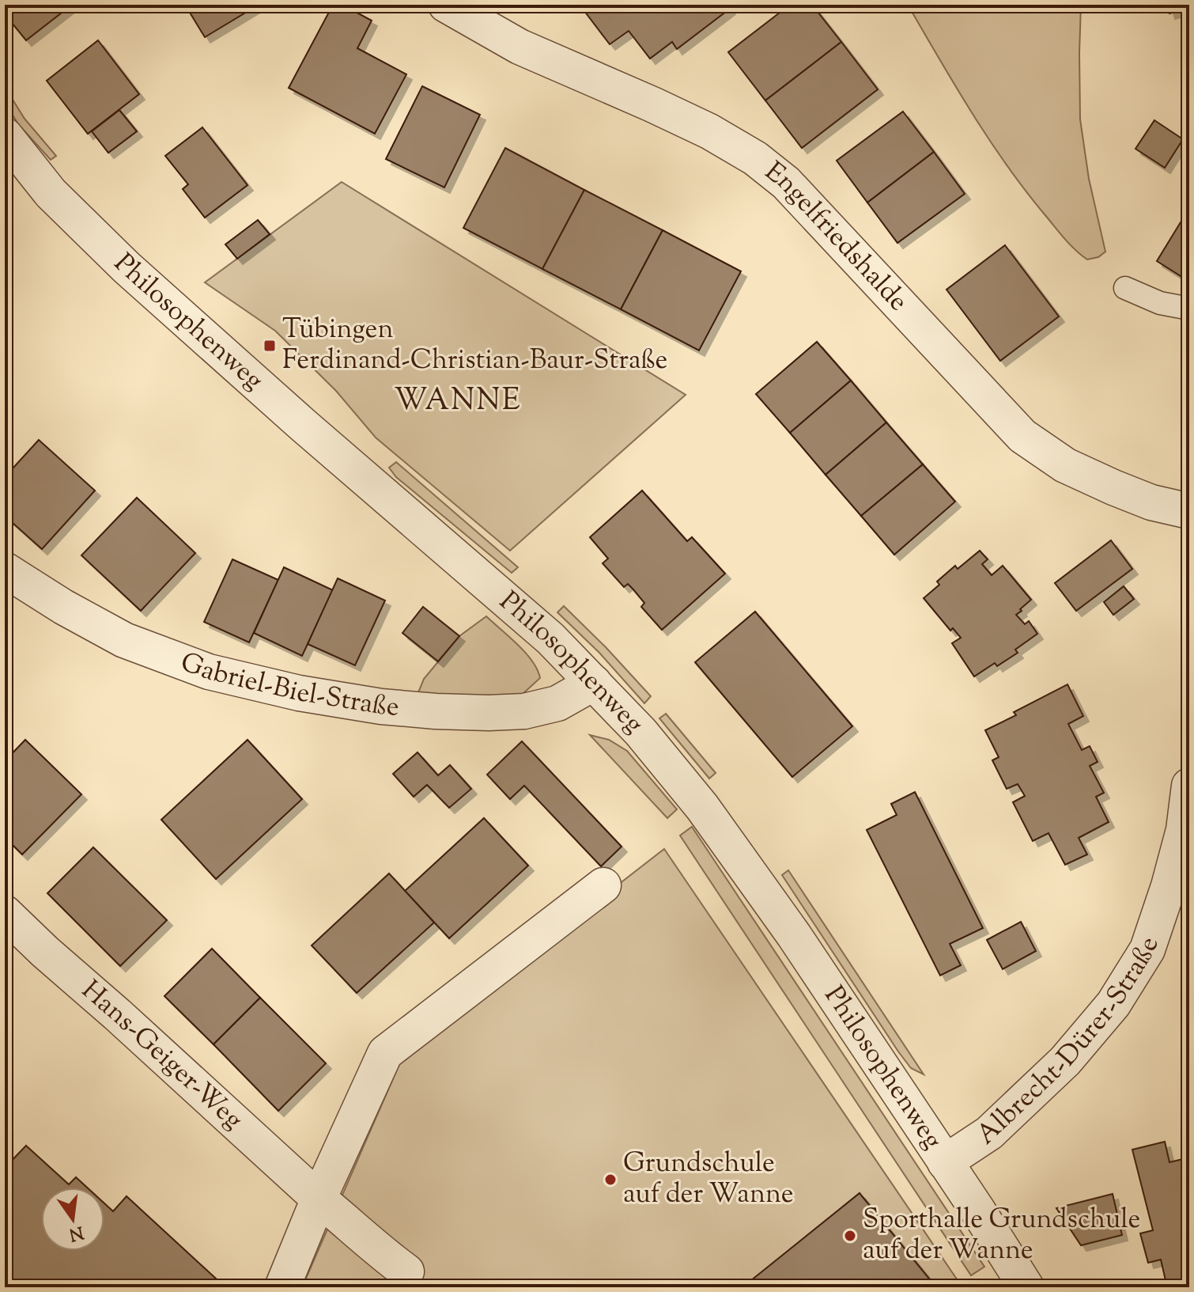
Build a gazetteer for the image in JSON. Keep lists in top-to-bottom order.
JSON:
{
  "streets": {
    "street": [
      "Engelfriedshalde",
      "Philosophenweg",
      "Gabriel-Biel-Straße",
      "Albrecht-Dürer-Straße",
      "Hans-Geiger-Weg"
    ]
  },
  "crossings": [
    ["Philosophenweg", "Gabriel-Biel-Straße"],
    ["Philosophenweg", "Albrecht-Dürer-Straße"]
  ],
  "districts": ["WANNE"],
  "places": {
    "transit": ["Tübingen Ferdinand-Christian-Baur-Straße"],
    "other": ["Grundschule auf der Wanne", "Sporthalle Grundschule auf der Wanne"]
  },
  "north": "bottom"
}
